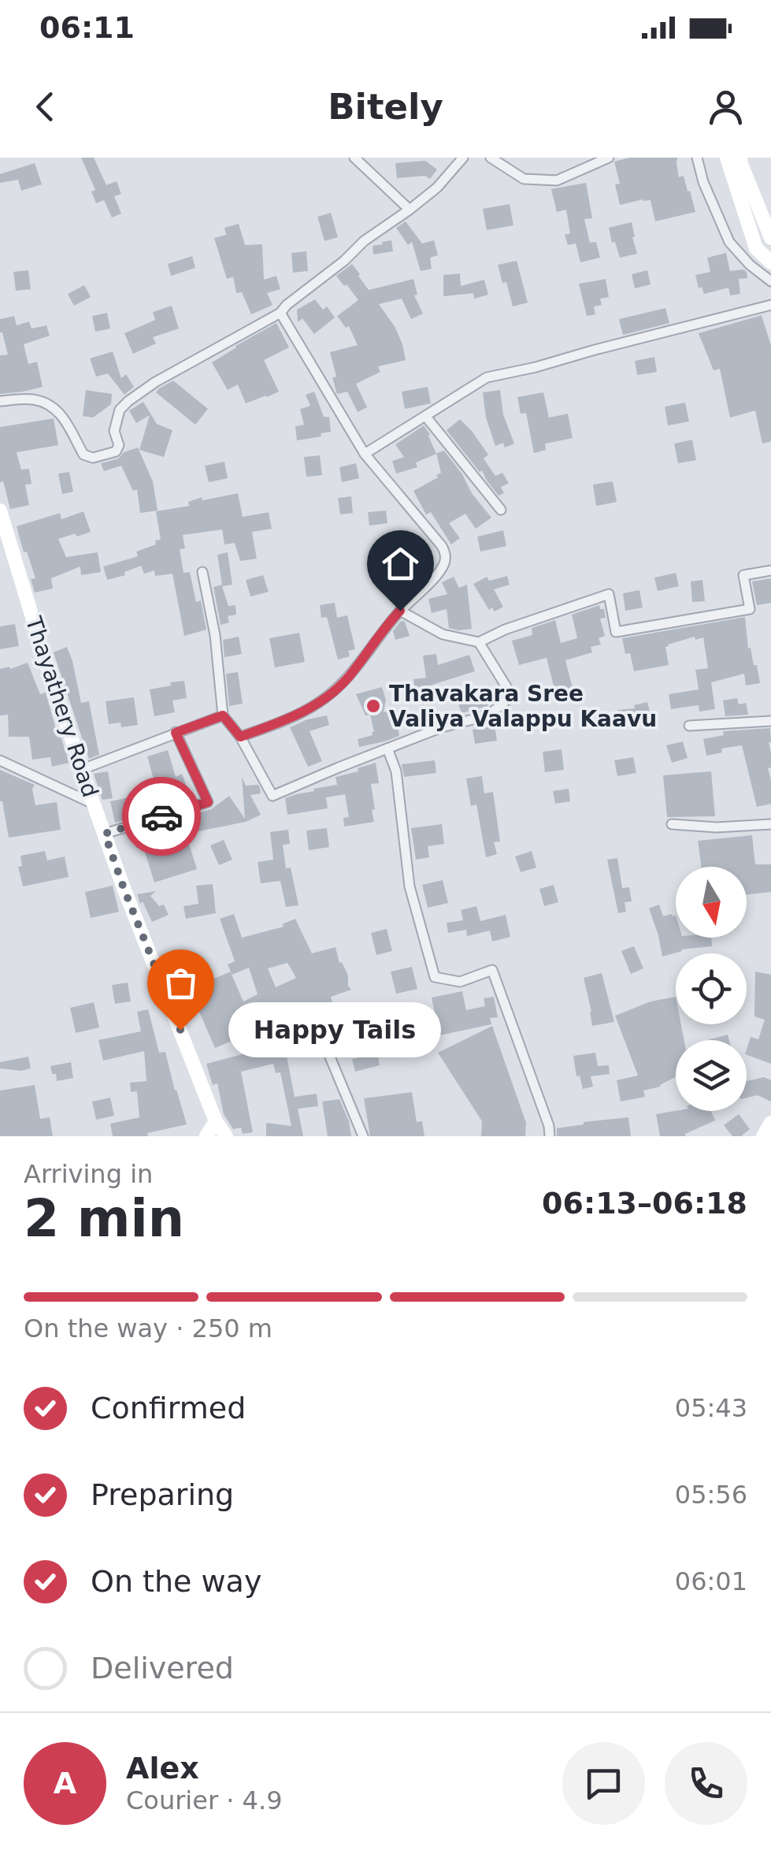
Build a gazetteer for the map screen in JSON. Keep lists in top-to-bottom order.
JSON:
{
  "streets": {
    "street": ["Thayathery Road"]
  },
  "places": ["Thavakara Sree Valiya Valappu Kaavu", "Happy Tails"],
  "north": "bottom",
  "page": {
    "status": "06:11",
    "header": "Bitely",
    "bubble": "Happy Tails",
    "heading": ["2 min", "Arriving in", "06:13–06:18"],
    "panel": ["Alex", "Courier · 4.9"],
    "bar": "On the way · 250 m",
    "list": [
      ["Confirmed", "05:43"],
      ["Preparing", "05:56"],
      ["On the way", "06:01"],
      "Delivered"
    ],
    "round": "A"
  }
}
